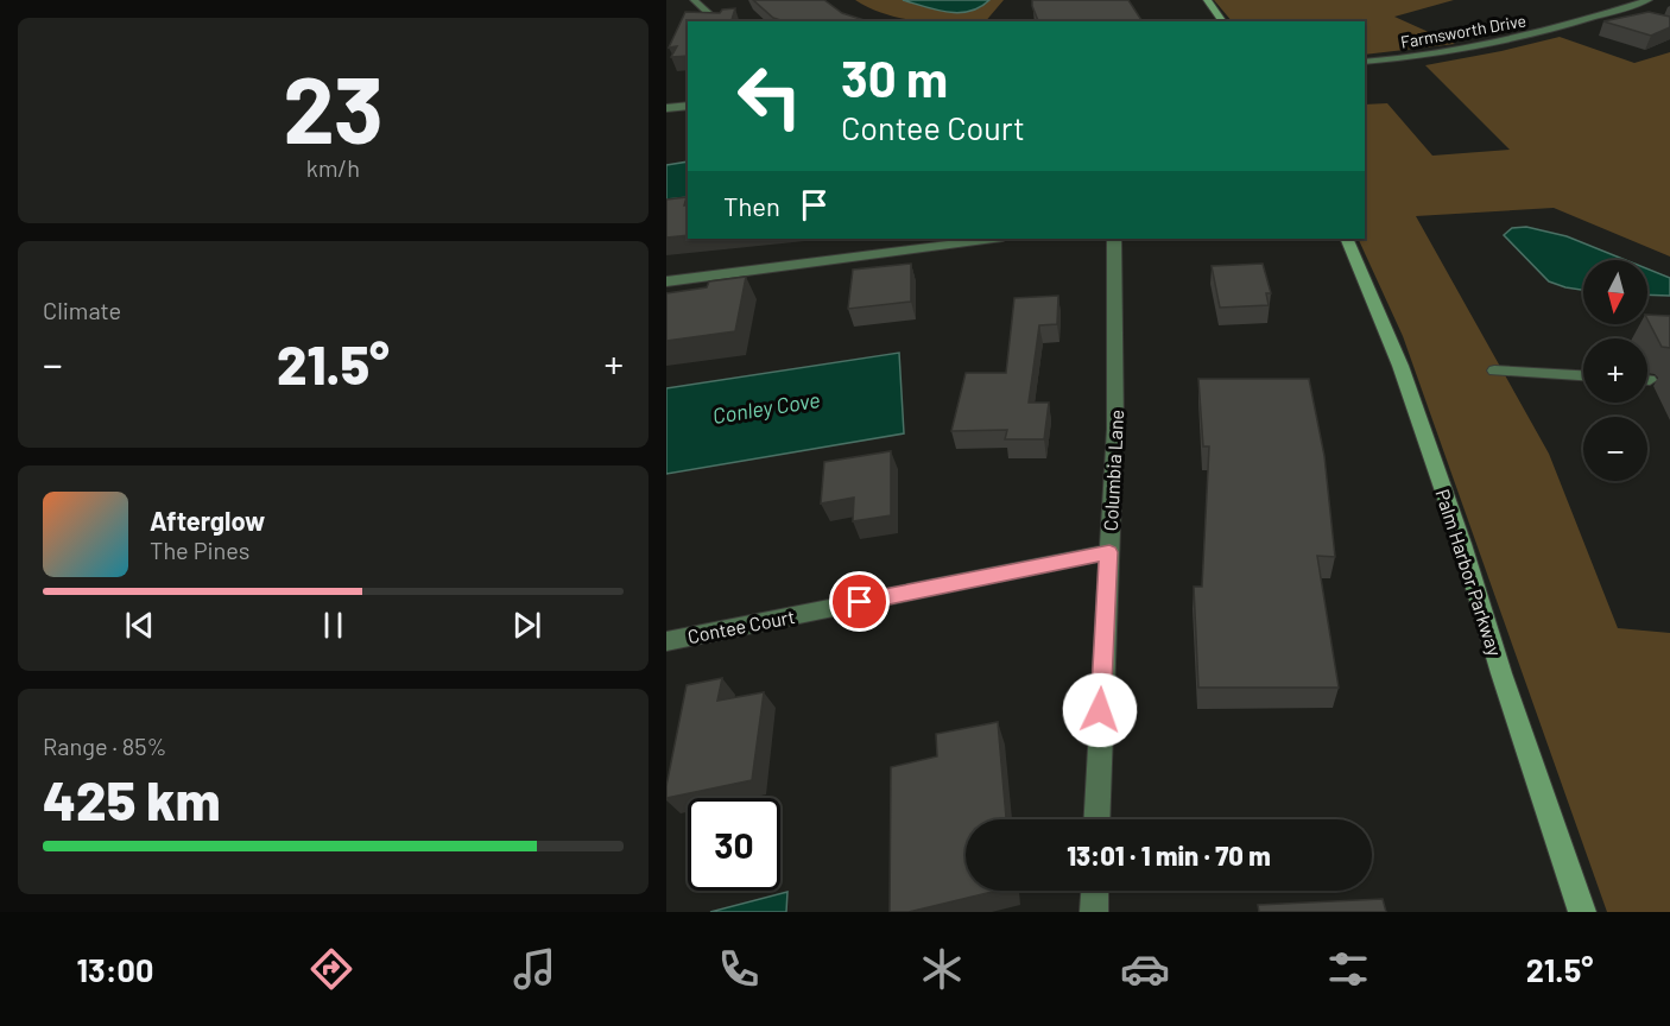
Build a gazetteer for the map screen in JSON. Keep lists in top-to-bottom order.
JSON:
{
  "streets": {
    "street": [
      "Farmsworth Drive",
      "Columbia Lane",
      "Palm Harbor Parkway",
      "Contee Court"
    ]
  },
  "crossings": [
    ["Columbia Lane", "Contee Court"]
  ],
  "water": ["Conley Cove"],
  "north": "bottom",
  "page": {
    "tile": [
      ["23", "km/h"],
      "Climate",
      ["Range · 85%", "425 km"]
    ],
    "turn": ["30 m", "Contee Court"],
    "then": "Then",
    "map_buttons": ["+", "−"],
    "heat": ["−", "21.5°", "+"],
    "song": ["Afterglow", "The Pines"],
    "limit": "30",
    "trip": "13:01 · 1 min · 70 m",
    "tabs": ["13:00", "21.5°"]
  }
}
